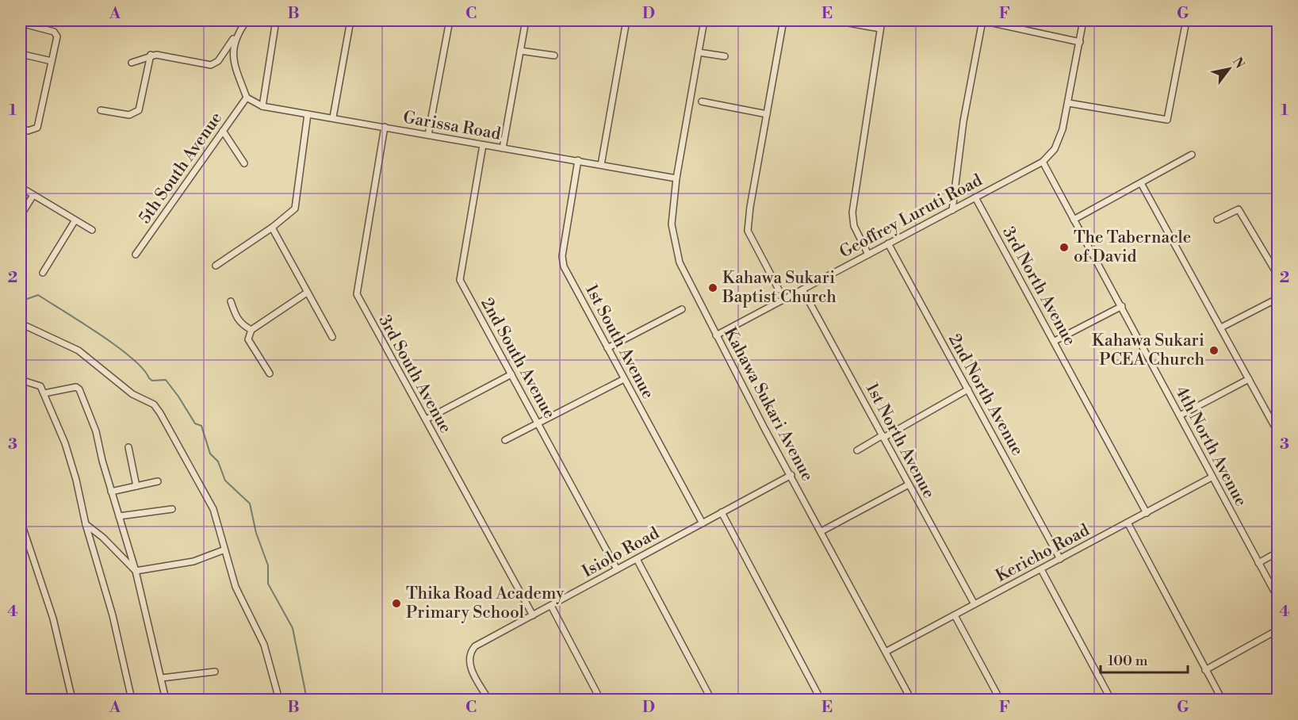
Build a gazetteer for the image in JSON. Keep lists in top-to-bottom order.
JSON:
{
  "streets": {
    "street": [
      "Garissa Road",
      "5th South Avenue",
      "Geoffrey Luruti Road",
      "3rd North Avenue",
      "1st South Avenue",
      "2nd South Avenue",
      "3rd South Avenue",
      "2nd North Avenue",
      "Kahawa Sukari Avenue",
      "1st North Avenue",
      "4th North Avenue",
      "Isiolo Road",
      "Kericho Road"
    ]
  },
  "crossings": [
    ["Garissa Road", "5th South Avenue"],
    ["Garissa Road", "1st South Avenue"],
    ["Garissa Road", "2nd South Avenue"],
    ["Garissa Road", "3rd South Avenue"],
    ["Garissa Road", "Kahawa Sukari Avenue"],
    ["Geoffrey Luruti Road", "3rd North Avenue"],
    ["Geoffrey Luruti Road", "2nd North Avenue"],
    ["Geoffrey Luruti Road", "Kahawa Sukari Avenue"],
    ["Geoffrey Luruti Road", "1st North Avenue"],
    ["Geoffrey Luruti Road", "4th North Avenue"],
    ["3rd North Avenue", "Kericho Road"],
    ["1st South Avenue", "Isiolo Road"],
    ["2nd South Avenue", "Isiolo Road"],
    ["3rd South Avenue", "Isiolo Road"],
    ["2nd North Avenue", "Kericho Road"],
    ["Kahawa Sukari Avenue", "Isiolo Road"],
    ["Kahawa Sukari Avenue", "Kericho Road"],
    ["1st North Avenue", "Kericho Road"],
    ["4th North Avenue", "Kericho Road"]
  ],
  "places": [
    "The Tabernacle of David",
    "Kahawa Sukari Baptist Church",
    "Kahawa Sukari PCEA Church",
    "Thika Road Academy Primary School"
  ],
  "scale_bar": "100 m",
  "north": "top right",
  "grid": {
    "columns": [
      "A",
      "B",
      "C",
      "D",
      "E",
      "F",
      "G"
    ],
    "rows": [
      "1",
      "2",
      "3",
      "4"
    ]
  }
}
